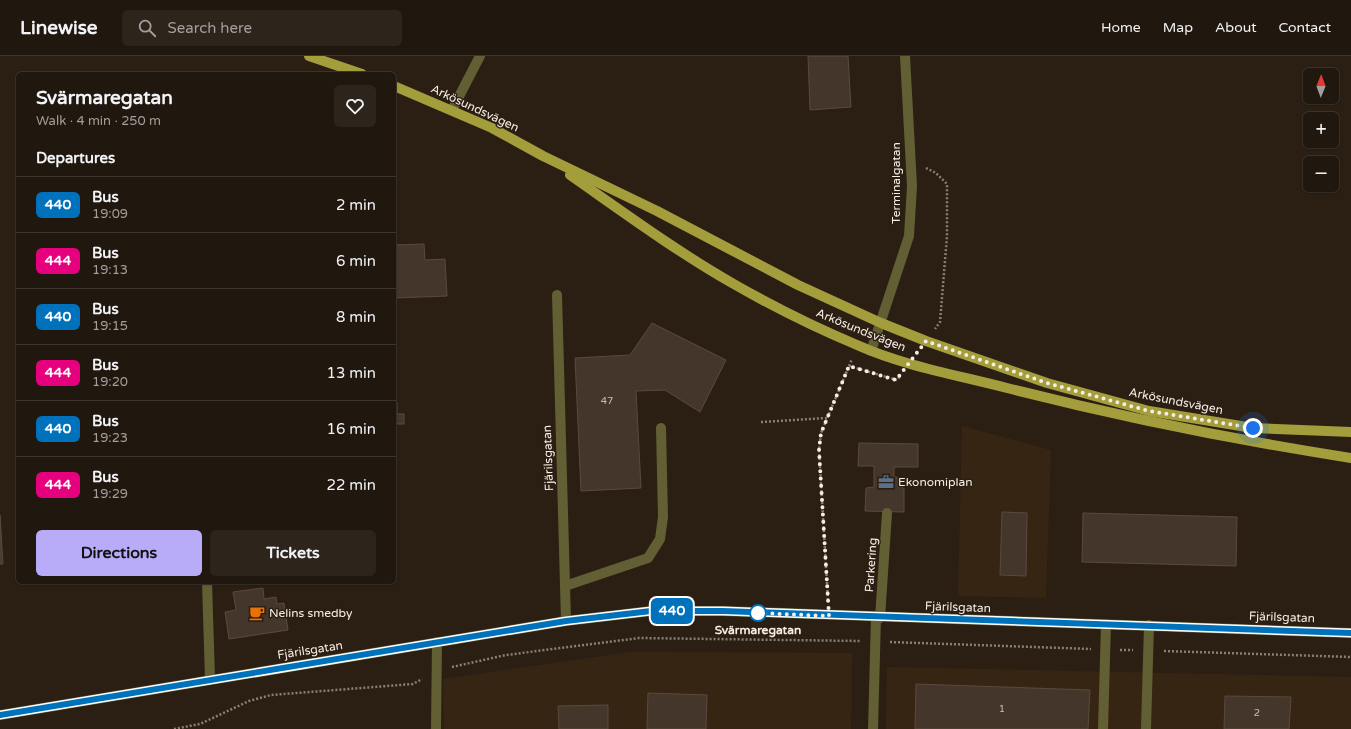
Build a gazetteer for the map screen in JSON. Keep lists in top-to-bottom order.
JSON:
{
  "streets": {
    "main road": ["Arkösundsvägen"],
    "street": ["Terminalgatan", "Fjärilsgatan", "Parkering"]
  },
  "crossings": [
    ["Arkösundsvägen", "Terminalgatan"],
    ["Fjärilsgatan", "Parkering"]
  ],
  "places": {
    "office": ["Ekonomiplan"],
    "cafe": ["Nelins smedby"],
    "other": ["Svärmaregatan"]
  },
  "lines": ["bus line 440"],
  "house_numbers": ["47", "1", "2"],
  "north": "top",
  "page": {
    "header": "Linewise",
    "search": "Search here",
    "nav": [
      "Home",
      "Map",
      "About",
      "Contact"
    ],
    "on_map": "440",
    "map_buttons": ["+", "−"],
    "heading": [
      ["Svärmaregatan", "Walk · 4 min · 250 m"],
      "Departures"
    ],
    "list": [
      {
        "mark": "440",
        "name": "Bus",
        "note": "19:09",
        "value": "2 min"
      },
      {
        "mark": "444",
        "name": "Bus",
        "note": "19:13",
        "value": "6 min"
      },
      {
        "mark": "440",
        "name": "Bus",
        "note": "19:15",
        "value": "8 min"
      },
      {
        "mark": "444",
        "name": "Bus",
        "note": "19:20",
        "value": "13 min"
      },
      {
        "mark": "440",
        "name": "Bus",
        "note": "19:23",
        "value": "16 min"
      },
      {
        "mark": "444",
        "name": "Bus",
        "note": "19:29",
        "value": "22 min"
      }
    ],
    "buttons": ["Directions", "Tickets"]
  }
}
